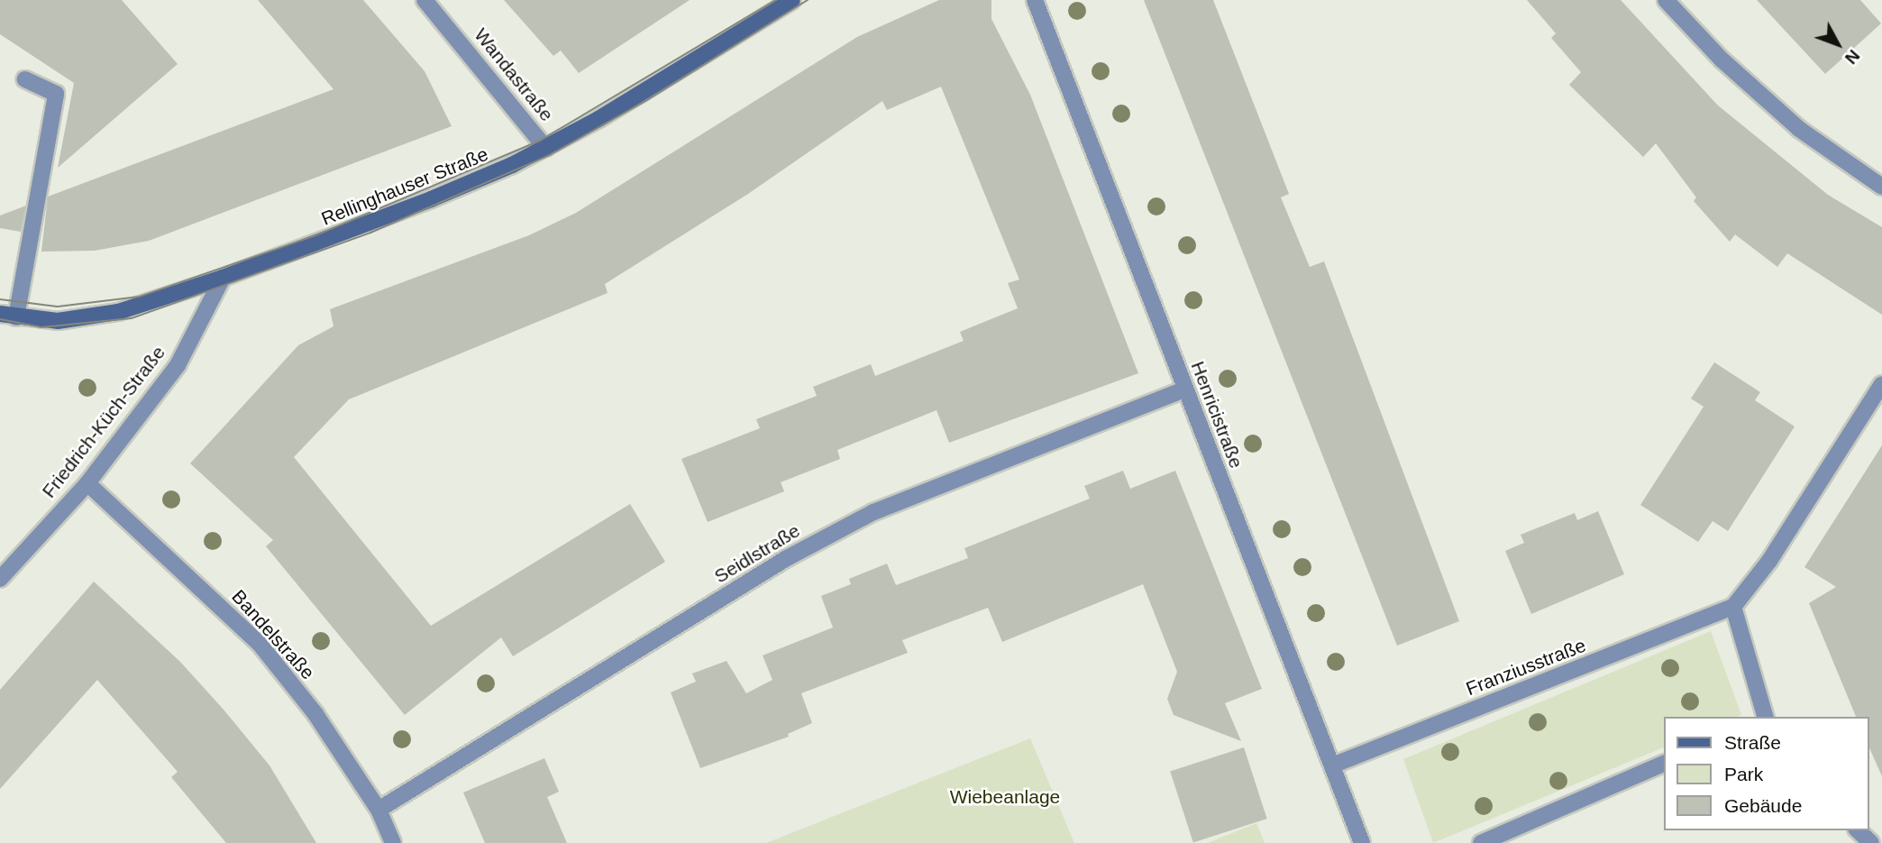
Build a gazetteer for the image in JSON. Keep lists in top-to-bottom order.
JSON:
{
  "streets": {
    "main road": ["Rellinghauser Straße"],
    "street": [
      "Wandastraße",
      "Henricistraße",
      "Friedrich-Küch-Straße",
      "Seidlstraße",
      "Bandelstraße",
      "Franziusstraße"
    ]
  },
  "crossings": [
    ["Wandastraße", "Rellinghauser Straße"],
    ["Rellinghauser Straße", "Friedrich-Küch-Straße"],
    ["Henricistraße", "Seidlstraße"],
    ["Henricistraße", "Franziusstraße"],
    ["Friedrich-Küch-Straße", "Bandelstraße"],
    ["Seidlstraße", "Bandelstraße"]
  ],
  "parks": ["Wiebeanlage"],
  "legend": ["Straße", "Park", "Gebäude"],
  "north": "bottom right"
}
